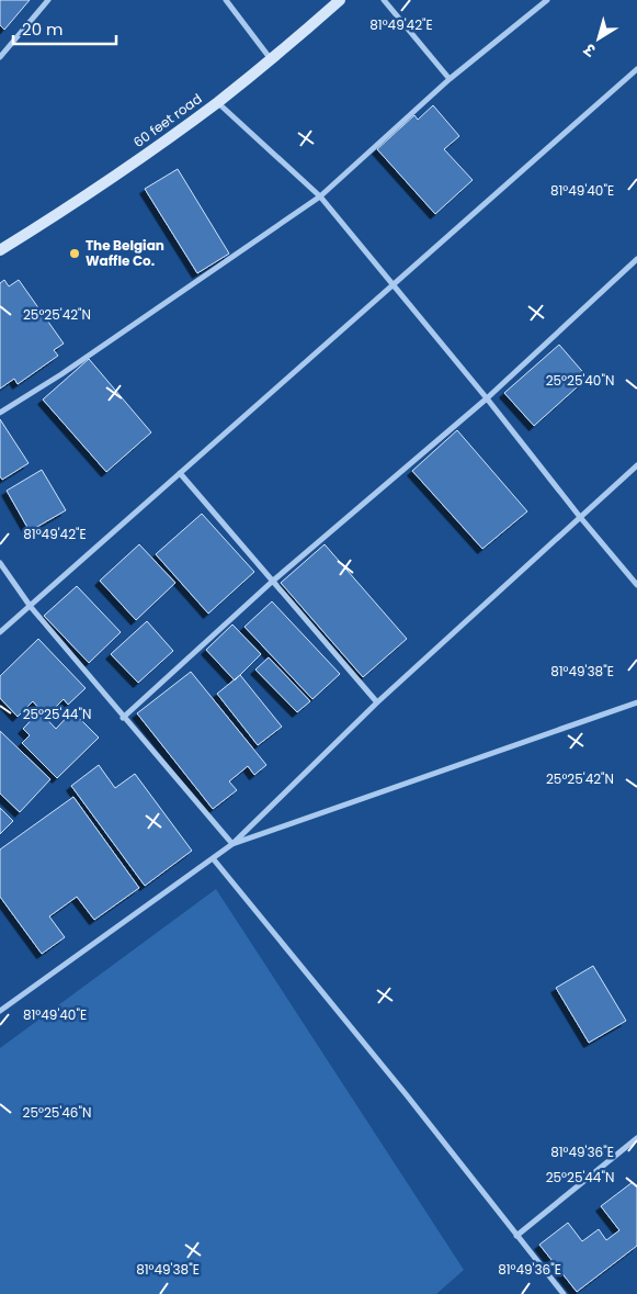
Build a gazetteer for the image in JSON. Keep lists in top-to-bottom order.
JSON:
{
  "streets": {
    "street": ["60 feet road"]
  },
  "places": ["The Belgian Waffle Co."],
  "scale_bar": "20 m",
  "north": "bottom left",
  "coordinates": [
    "81°49'42\"E",
    "81°49'40\"E",
    "25°25'42\"N",
    "25°25'40\"N",
    "81°49'38\"E",
    "25°25'44\"N",
    "25°25'46\"N",
    "81°49'36\"E"
  ]
}
